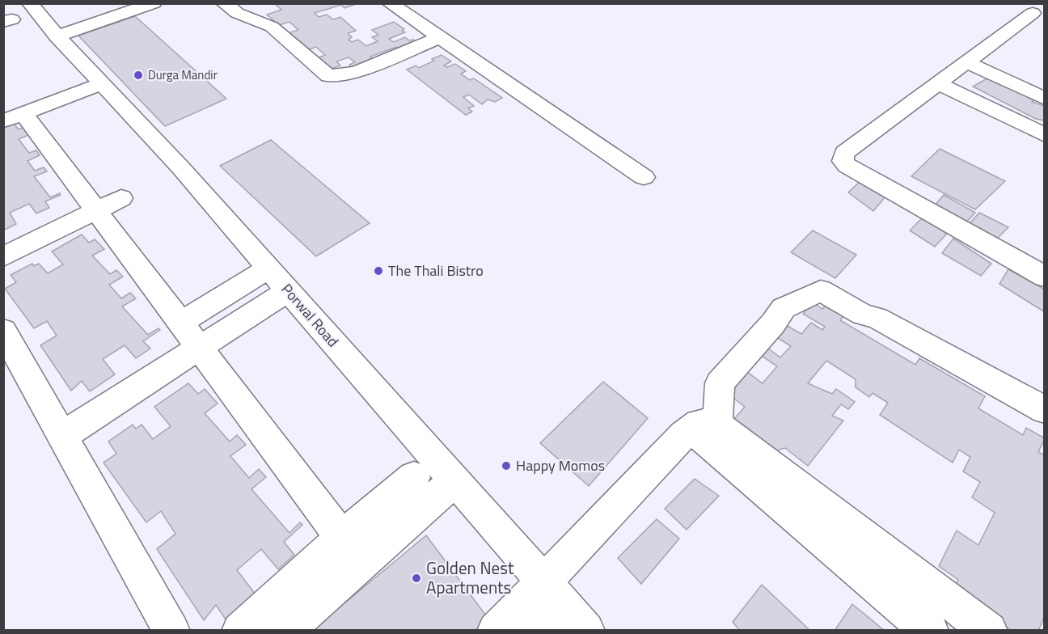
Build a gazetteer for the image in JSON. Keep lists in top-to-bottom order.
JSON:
{
  "streets": {
    "street": ["Porwal Road"]
  },
  "places": [
    "Durga Mandir",
    "The Thali Bistro",
    "Happy Momos",
    "Golden Nest Apartments"
  ]
}
